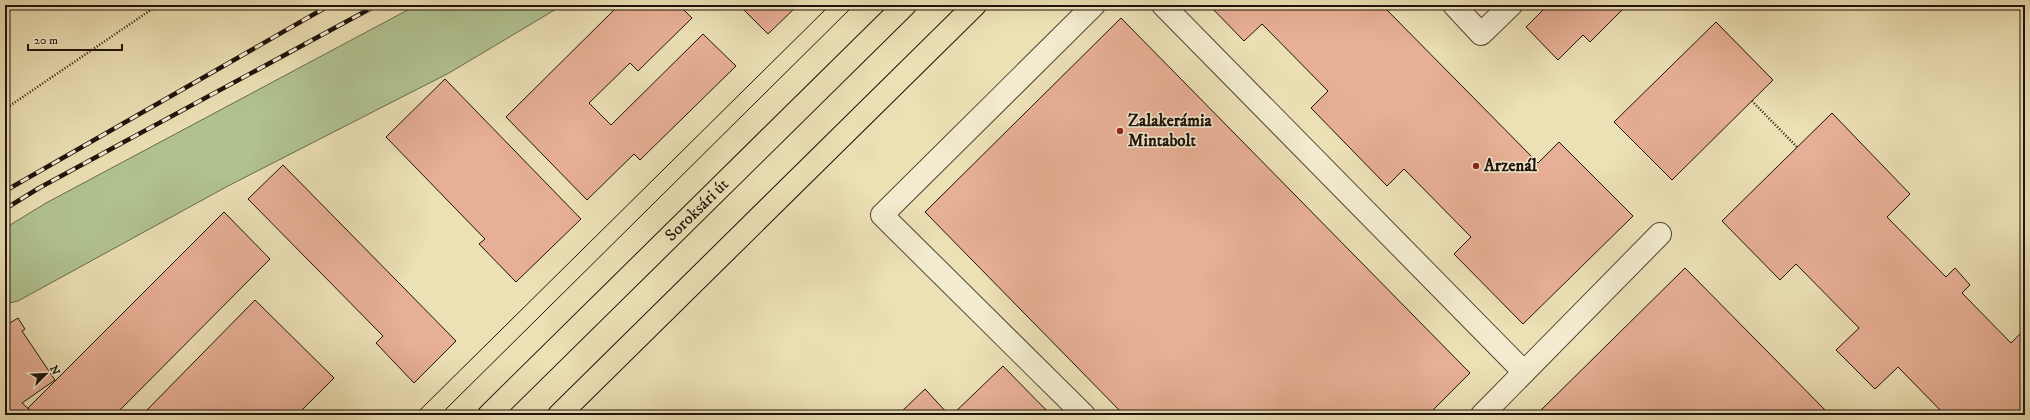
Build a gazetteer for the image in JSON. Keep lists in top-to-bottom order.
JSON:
{
  "streets": {
    "main road": ["Soroksári út"]
  },
  "places": ["Zalakerámia Mintabolt", "Arzenál"],
  "scale_bar": "20 m",
  "north": "top right"
}
